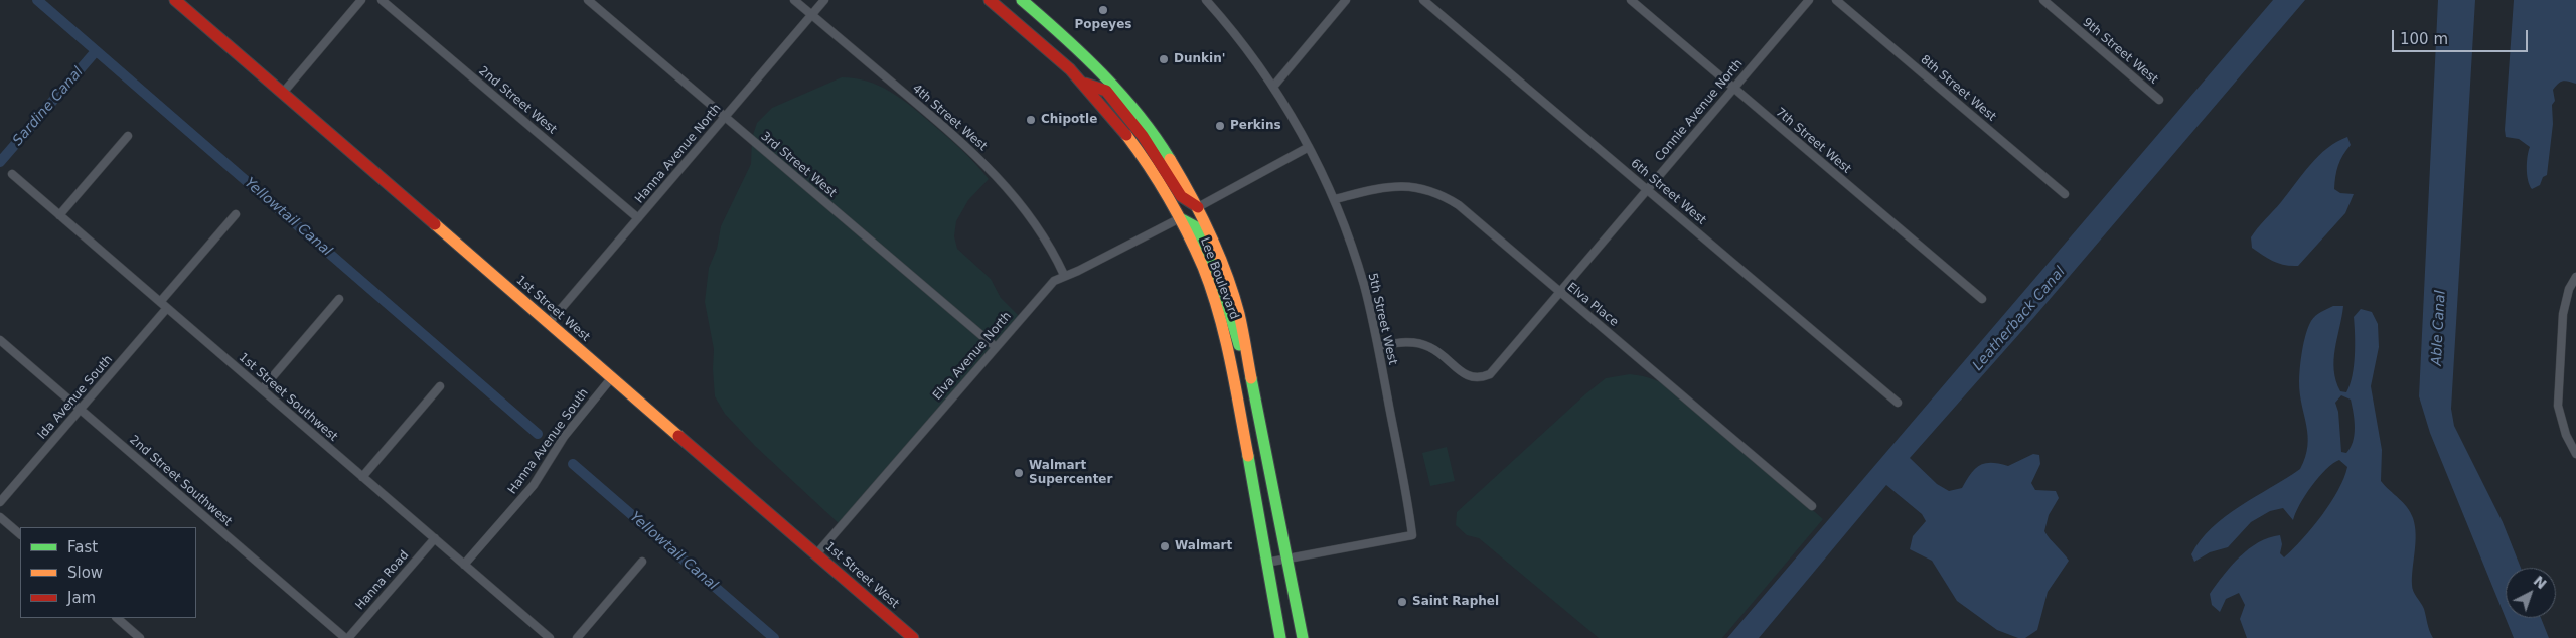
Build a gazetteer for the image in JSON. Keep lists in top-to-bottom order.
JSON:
{
  "streets": {
    "main road": ["Lee Boulevard", "1st Street West"],
    "street": [
      "9th Street West",
      "8th Street West",
      "2nd Street West",
      "Connie Avenue North",
      "4th Street West",
      "7th Street West",
      "Hanna Avenue North",
      "3rd Street West",
      "6th Street West",
      "Elva Place",
      "5th Street West",
      "Elva Avenue North",
      "Ida Avenue South",
      "1st Street Southwest",
      "Hanna Avenue South",
      "2nd Street Southwest",
      "Hanna Road"
    ]
  },
  "crossings": [
    ["2nd Street West", "Hanna Avenue North"],
    ["Connie Avenue North", "7th Street West"],
    ["Connie Avenue North", "6th Street West"],
    ["Connie Avenue North", "Elva Place"],
    ["Connie Avenue North", "5th Street West"],
    ["4th Street West", "Hanna Avenue North"],
    ["4th Street West", "Elva Avenue North"],
    ["Hanna Avenue North", "3rd Street West"],
    ["Hanna Avenue North", "1st Street West"],
    ["3rd Street West", "Elva Avenue North"],
    ["Lee Boulevard", "5th Street West"],
    ["Lee Boulevard", "Elva Avenue North"],
    ["Elva Place", "5th Street West"],
    ["1st Street West", "Elva Avenue North"],
    ["1st Street West", "Hanna Avenue South"],
    ["Ida Avenue South", "1st Street Southwest"],
    ["Ida Avenue South", "2nd Street Southwest"],
    ["1st Street Southwest", "Hanna Avenue South"],
    ["1st Street Southwest", "Hanna Road"],
    ["2nd Street Southwest", "Hanna Road"]
  ],
  "water": [
    "Sardine Canal",
    "Yellowtail Canal",
    "Leatherback Canal",
    "Able Canal"
  ],
  "places": [
    "Popeyes",
    "Dunkin'",
    "Chipotle",
    "Perkins",
    "Walmart Supercenter",
    "Walmart",
    "Saint Raphel"
  ],
  "legend": ["Fast", "Slow", "Jam"],
  "scale_bar": "100 m",
  "north": "top right"
}
